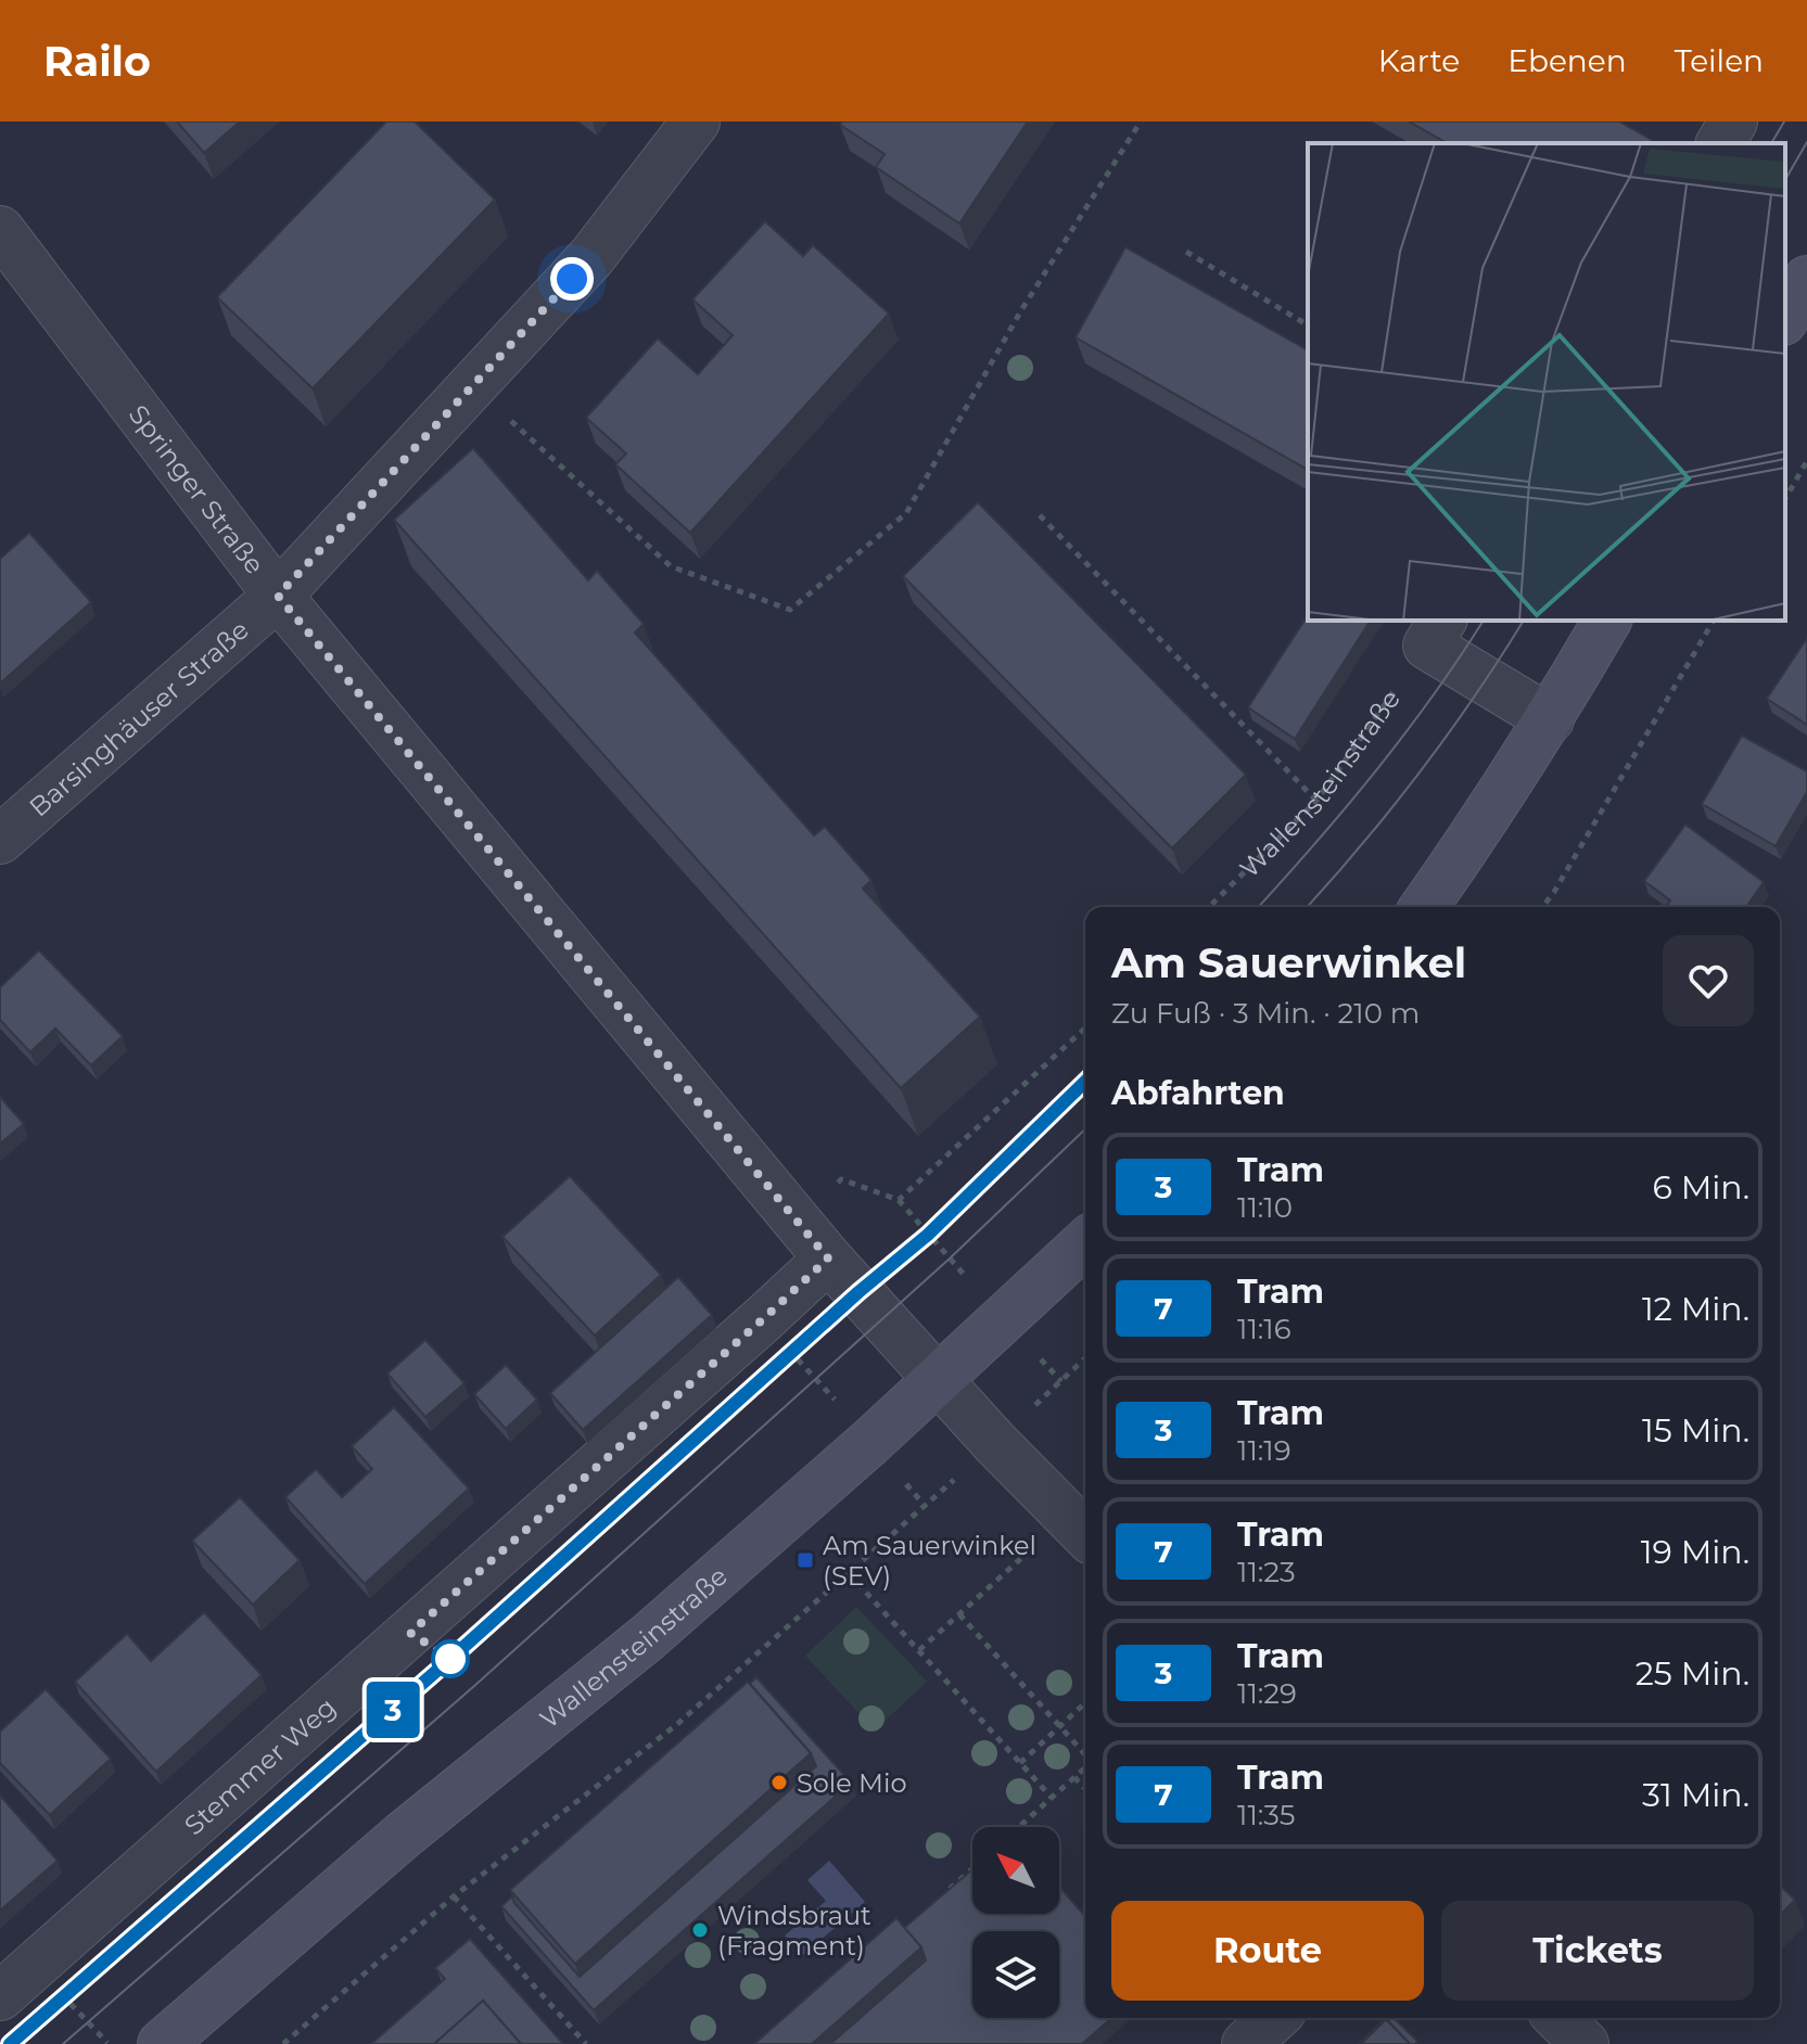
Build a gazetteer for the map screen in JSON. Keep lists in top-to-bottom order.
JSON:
{
  "streets": {
    "street": [
      "Springer Straße",
      "Barsinghäuser Straße",
      "Wallensteinstraße",
      "Stemmer Weg"
    ]
  },
  "crossings": [
    ["Springer Straße", "Barsinghäuser Straße"],
    ["Springer Straße", "Wallensteinstraße"],
    ["Springer Straße", "Stemmer Weg"]
  ],
  "places": {
    "transit": ["Am Sauerwinkel (SEV)"],
    "other": ["Sole Mio", "Windsbraut (Fragment)"]
  },
  "lines": ["tram line 3"],
  "north": "top left",
  "page": {
    "header": "Railo",
    "nav": ["Karte", "Ebenen", "Teilen"],
    "on_map": "3",
    "heading": [
      ["Am Sauerwinkel", "Zu Fuß · 3 Min. · 210 m"],
      "Abfahrten"
    ],
    "list": [
      {
        "mark": "3",
        "name": "Tram",
        "note": "11:10",
        "value": "6 Min."
      },
      {
        "mark": "7",
        "name": "Tram",
        "note": "11:16",
        "value": "12 Min."
      },
      {
        "mark": "3",
        "name": "Tram",
        "note": "11:19",
        "value": "15 Min."
      },
      {
        "mark": "7",
        "name": "Tram",
        "note": "11:23",
        "value": "19 Min."
      },
      {
        "mark": "3",
        "name": "Tram",
        "note": "11:29",
        "value": "25 Min."
      },
      {
        "mark": "7",
        "name": "Tram",
        "note": "11:35",
        "value": "31 Min."
      }
    ],
    "buttons": ["Route", "Tickets"]
  }
}
